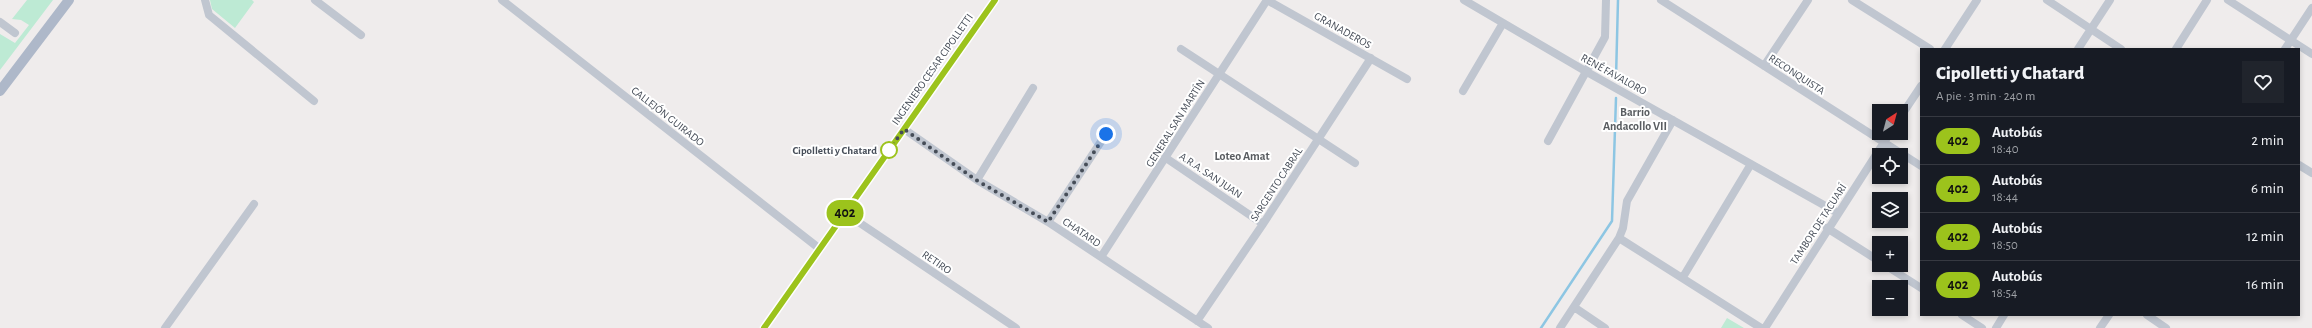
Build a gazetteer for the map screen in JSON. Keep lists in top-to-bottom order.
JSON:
{
  "streets": {
    "street": [
      "GRANADEROS",
      "INGENIERO CESAR CIPOLLETTI",
      "RENÉ FAVALORO",
      "RECONQUISTA",
      "CALLEJÓN GUIRADO",
      "GENERAL SAN MARTÍN",
      "A.R.A. SAN JUAN",
      "SARGENTO CABRAL",
      "TAMBOR DE TACUARÍ",
      "CHATARD",
      "RETIRO"
    ]
  },
  "crossings": [
    ["GRANADEROS", "GENERAL SAN MARTÍN"],
    ["GRANADEROS", "SARGENTO CABRAL"],
    ["INGENIERO CESAR CIPOLLETTI", "CALLEJÓN GUIRADO"],
    ["INGENIERO CESAR CIPOLLETTI", "CHATARD"],
    ["INGENIERO CESAR CIPOLLETTI", "RETIRO"],
    ["RENÉ FAVALORO", "TAMBOR DE TACUARÍ"],
    ["RECONQUISTA", "TAMBOR DE TACUARÍ"],
    ["GENERAL SAN MARTÍN", "A.R.A. SAN JUAN"],
    ["GENERAL SAN MARTÍN", "CHATARD"],
    ["A.R.A. SAN JUAN", "SARGENTO CABRAL"],
    ["SARGENTO CABRAL", "CHATARD"]
  ],
  "districts": ["Barrio Andacollo VII", "Loteo Amat"],
  "places": ["Cipolletti y Chatard"],
  "lines": ["bus line 402"],
  "north": "top right",
  "page": {
    "on_map": "402",
    "heading": ["Cipolletti y Chatard", "A pie · 3 min · 240 m"],
    "map_buttons": ["+", "−"],
    "list": [
      {
        "mark": "402",
        "name": "Autobús",
        "note": "18:40",
        "value": "2 min"
      },
      {
        "mark": "402",
        "name": "Autobús",
        "note": "18:44",
        "value": "6 min"
      },
      {
        "mark": "402",
        "name": "Autobús",
        "note": "18:50",
        "value": "12 min"
      },
      {
        "mark": "402",
        "name": "Autobús",
        "note": "18:54",
        "value": "16 min"
      }
    ]
  }
}
